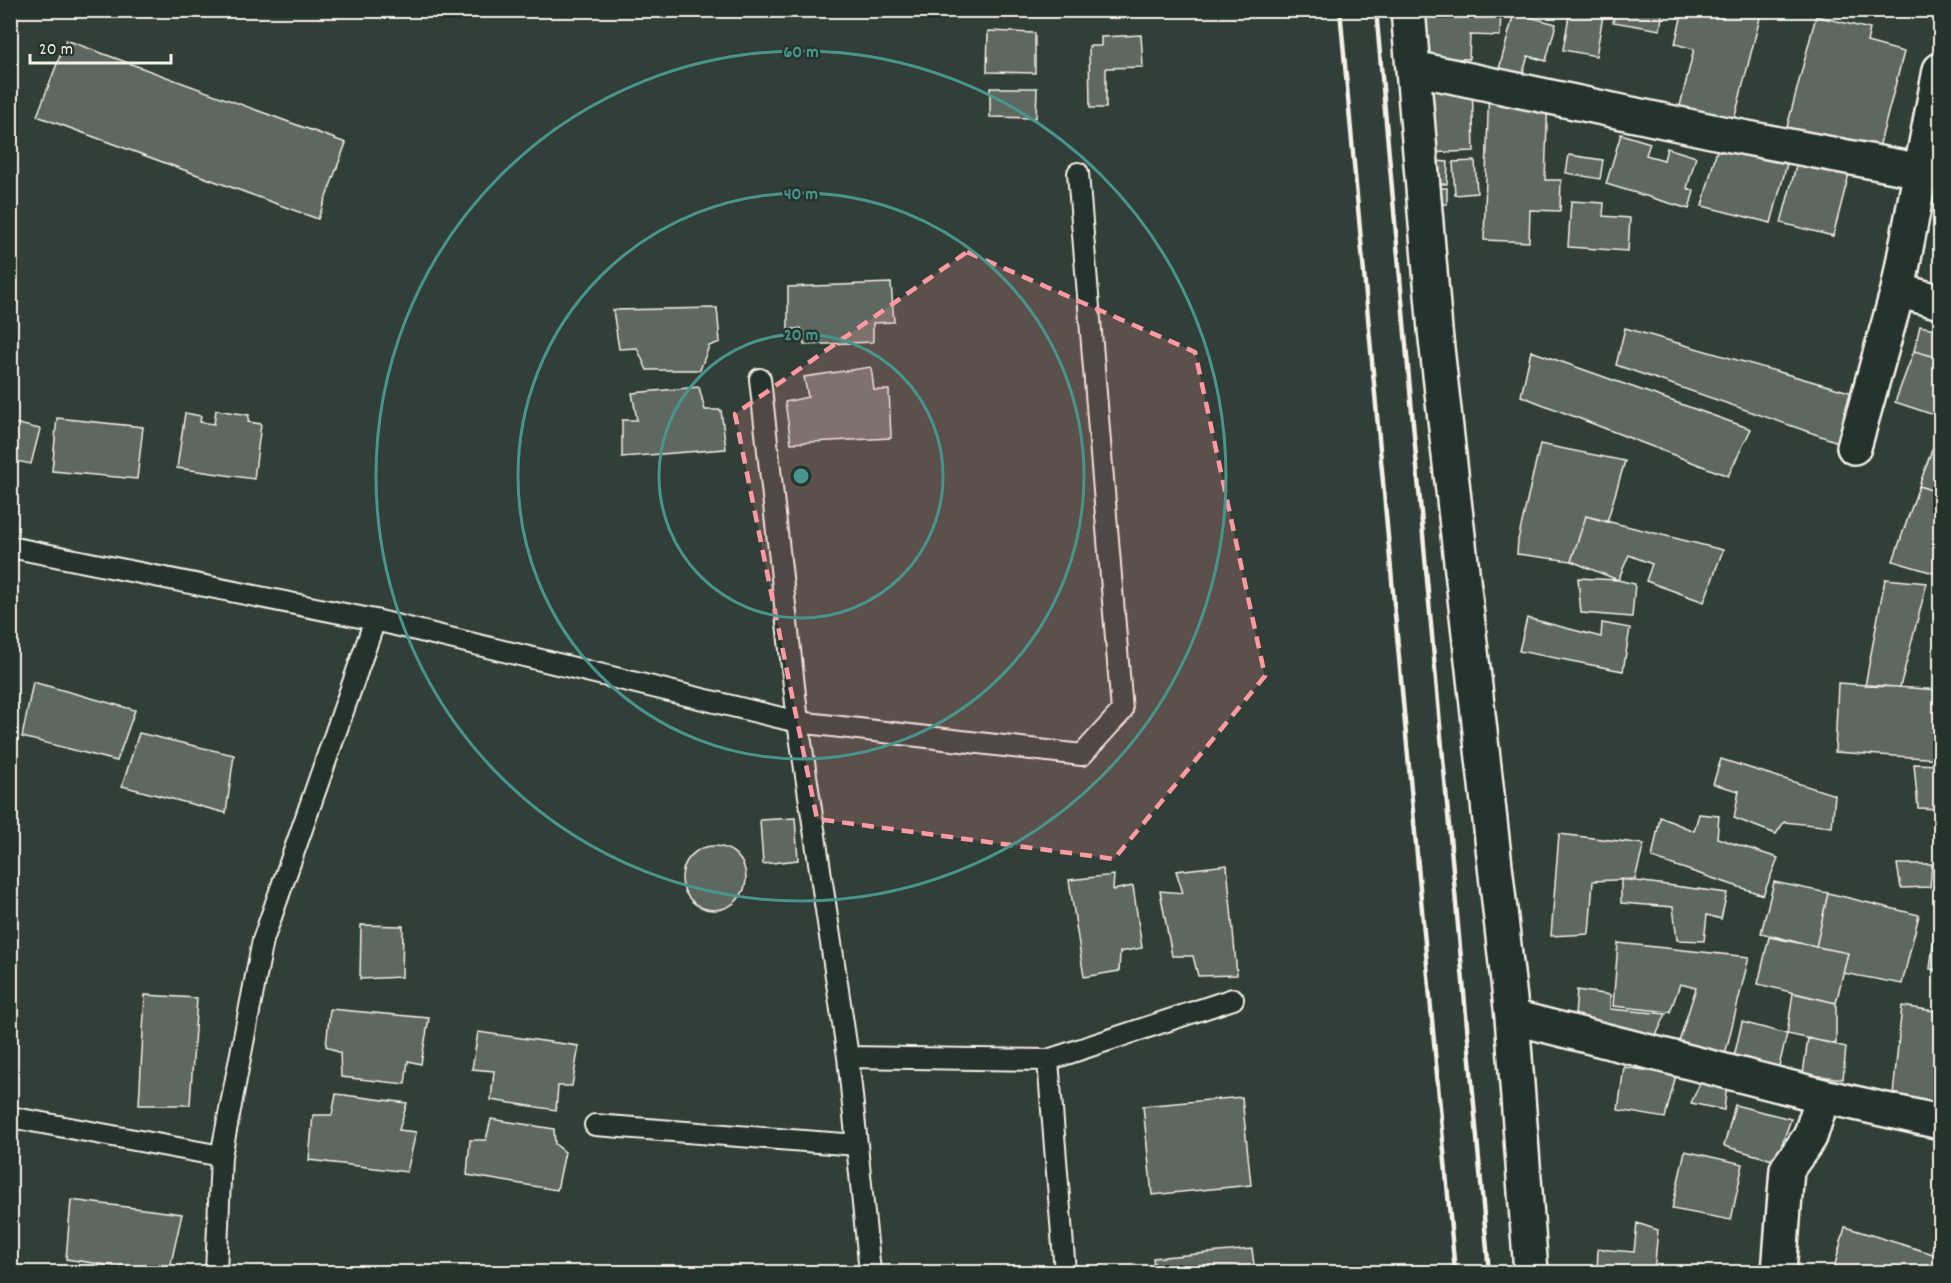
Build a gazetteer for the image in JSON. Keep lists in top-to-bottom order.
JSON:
{
  "scale_bar": "20 m",
  "rings": ["60 m", "40 m", "20 m"]
}
